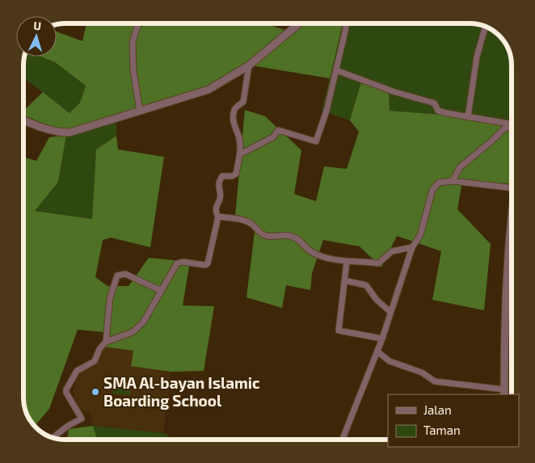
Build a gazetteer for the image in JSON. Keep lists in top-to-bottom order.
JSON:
{
  "places": ["SMA Al-bayan Islamic Boarding School"],
  "legend": ["Jalan", "Taman"],
  "north": "top"
}
